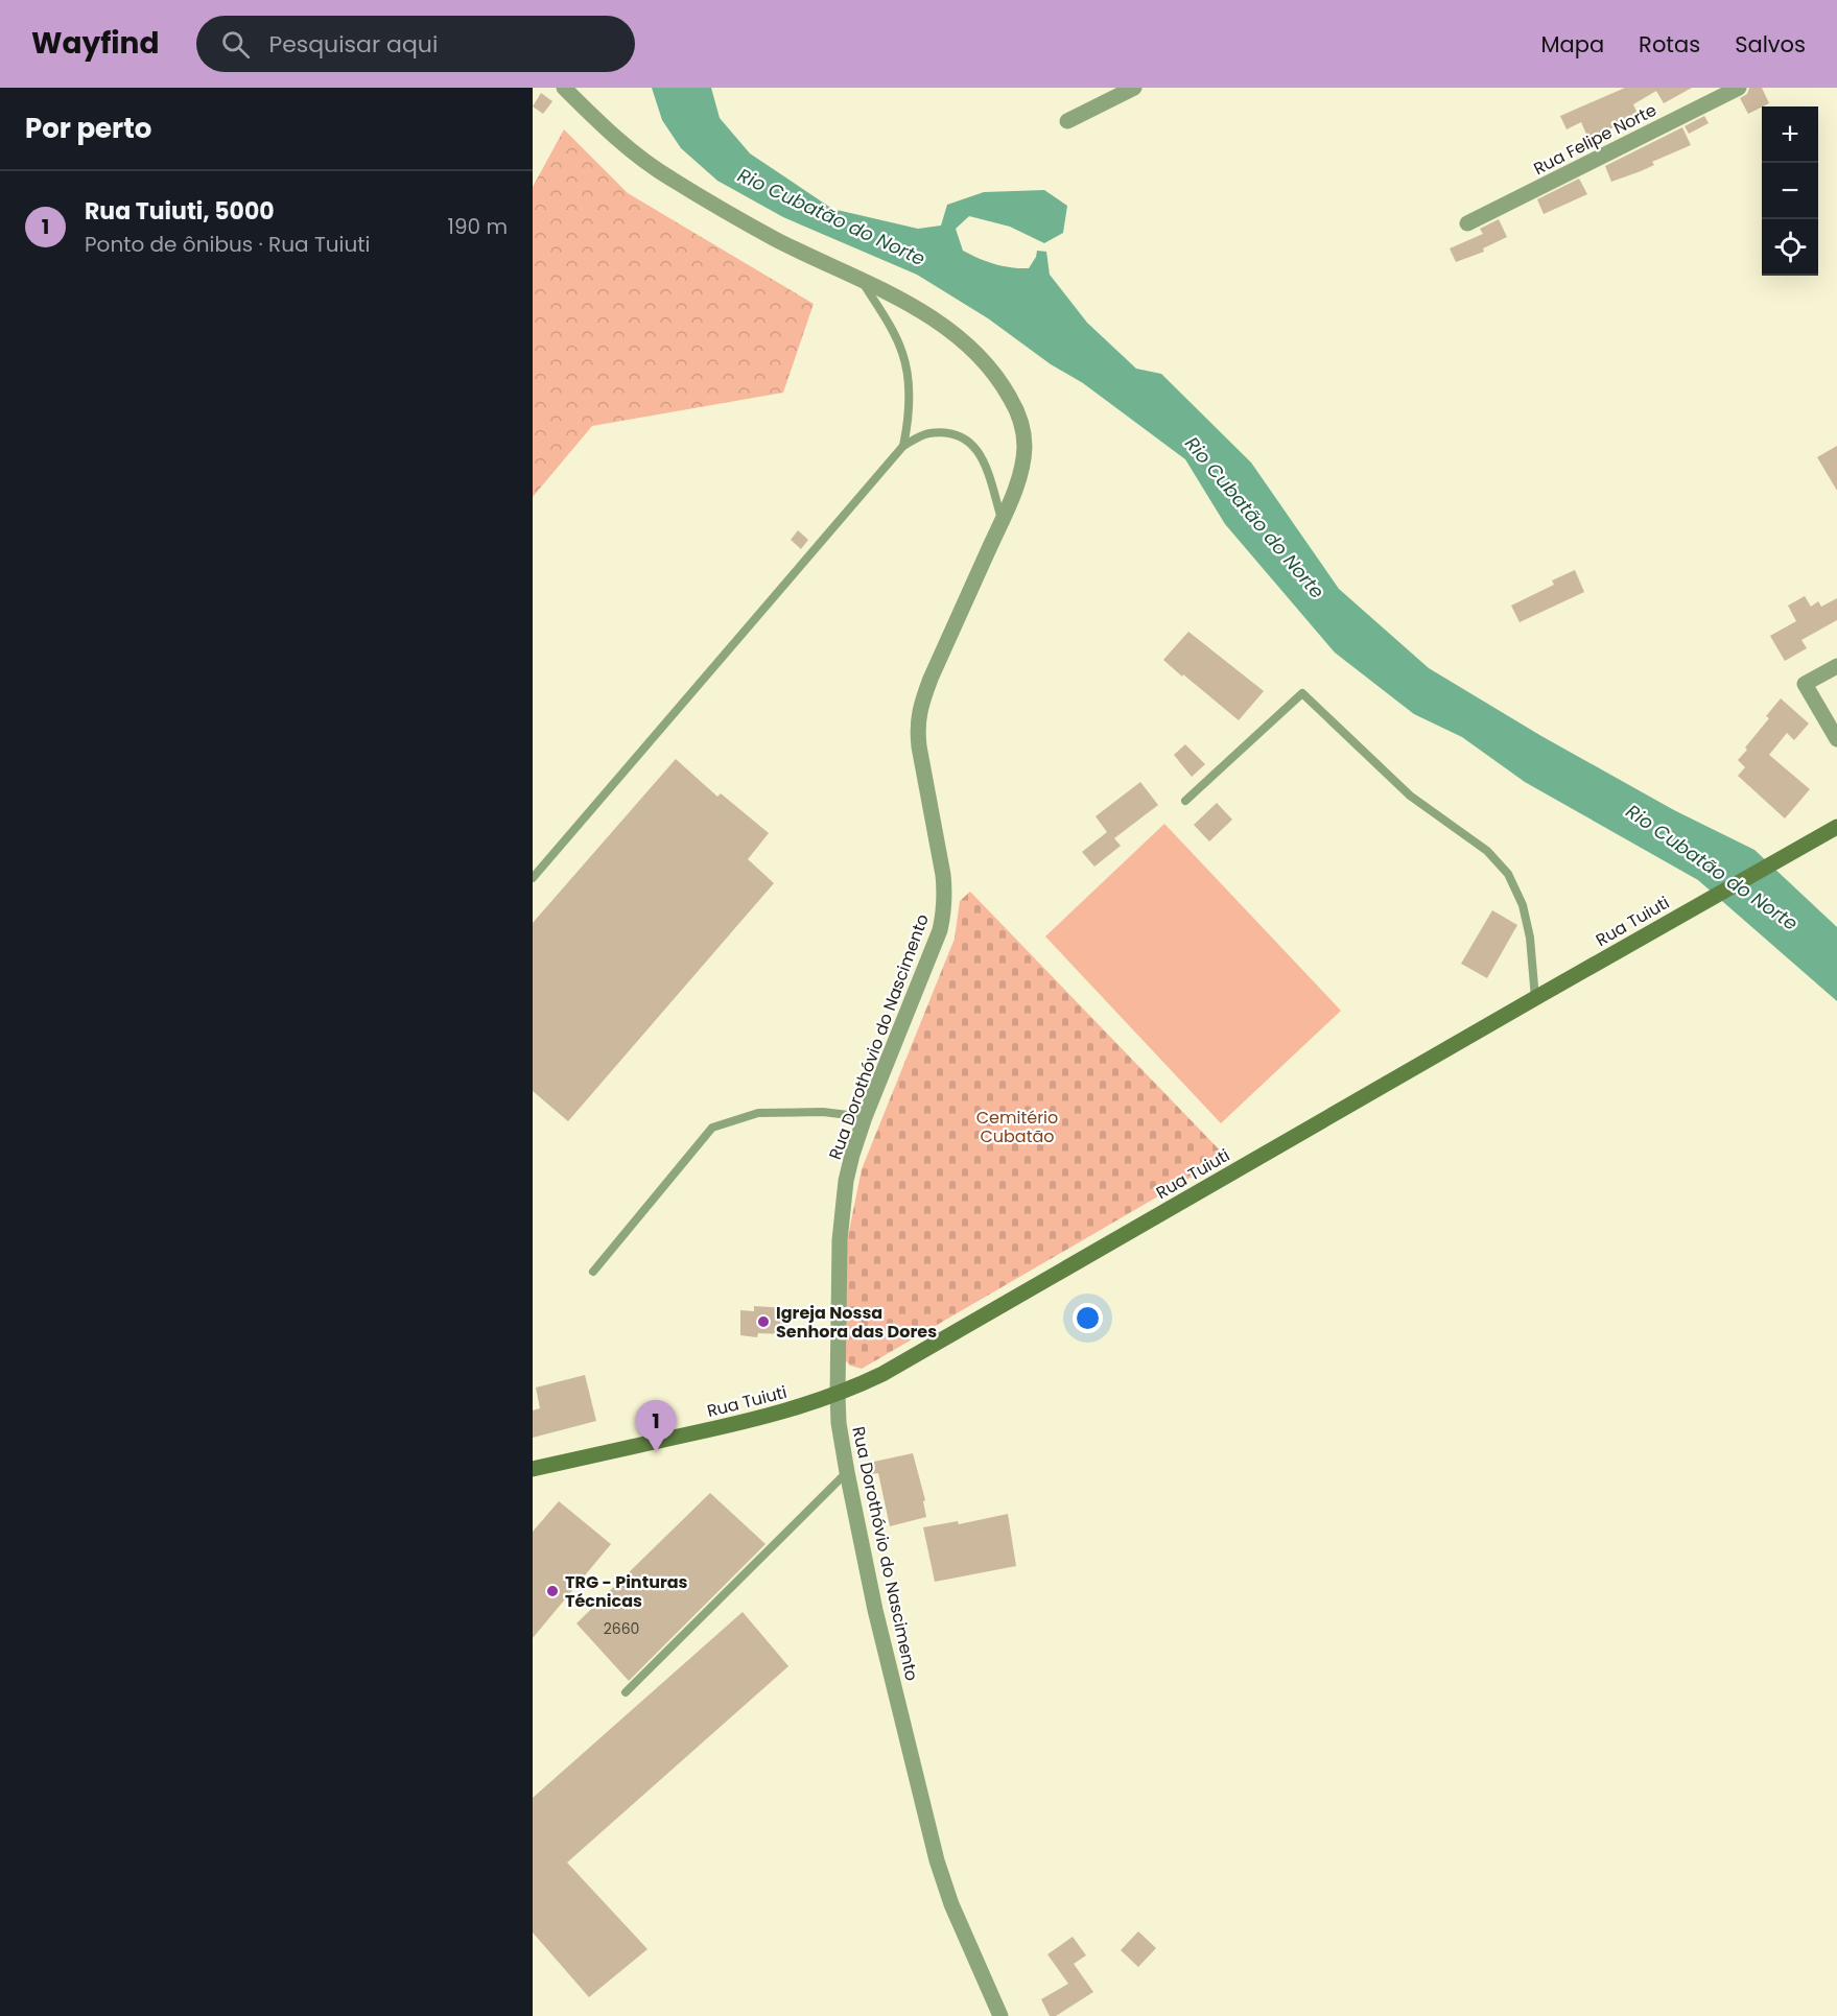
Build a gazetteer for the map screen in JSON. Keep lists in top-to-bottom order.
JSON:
{
  "streets": {
    "main road": ["Rua Tuiuti"],
    "street": ["Rua Felipe Norte", "Rua Dorothóvio do Nascimento"]
  },
  "crossings": [
    ["Rua Tuiuti", "Rua Dorothóvio do Nascimento"]
  ],
  "water": ["Rio Cubatão do Norte"],
  "parks": ["Cemitério Cubatão"],
  "places": ["Igreja Nossa Senhora das Dores", "TRG - Pinturas Técnicas"],
  "house_numbers": ["2660"],
  "page": {
    "header": "Wayfind",
    "search": "Pesquisar aqui",
    "nav": ["Mapa", "Rotas", "Salvos"],
    "heading": "Por perto",
    "map_buttons": ["+", "−"],
    "list": [
      {
        "mark": "1",
        "name": "Rua Tuiuti, 5000",
        "note": "Ponto de ônibus · Rua Tuiuti",
        "value": "190 m"
      }
    ],
    "pins": "1"
  }
}
